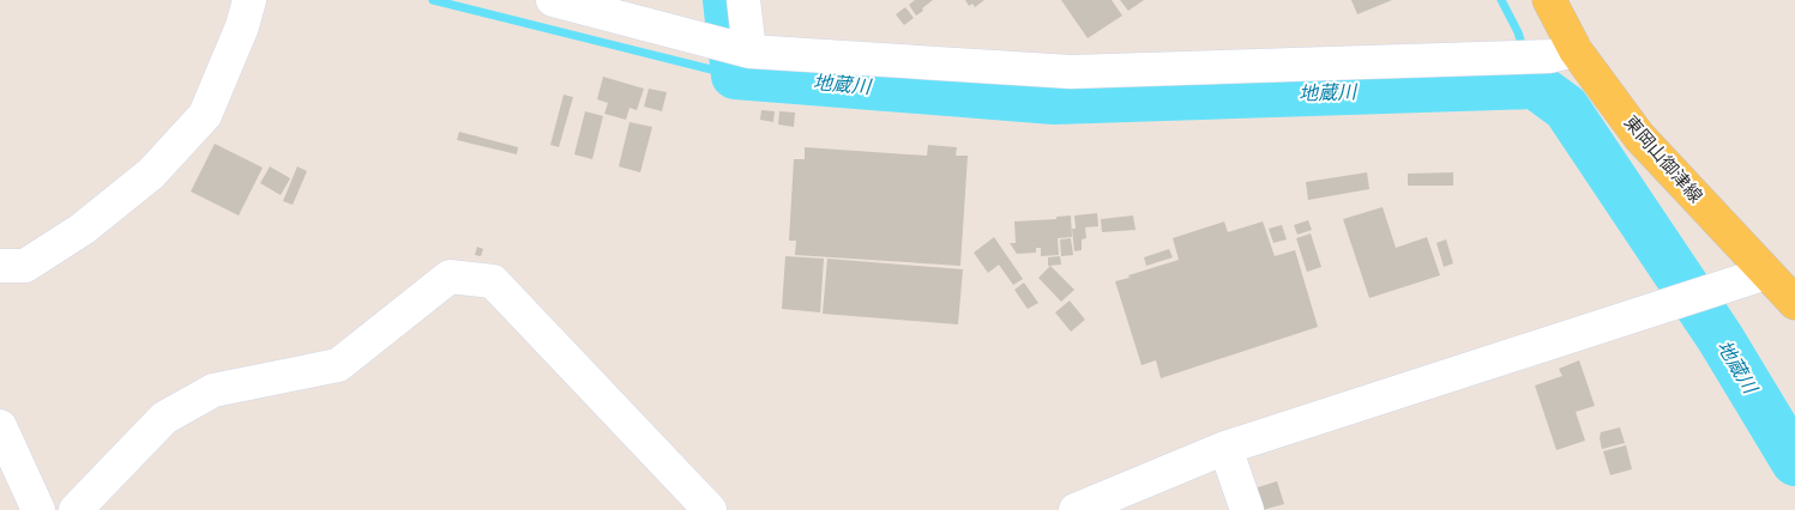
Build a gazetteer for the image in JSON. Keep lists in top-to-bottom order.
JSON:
{
  "streets": {
    "main road": ["東岡山御津線"]
  },
  "water": ["地蔵川"]
}
